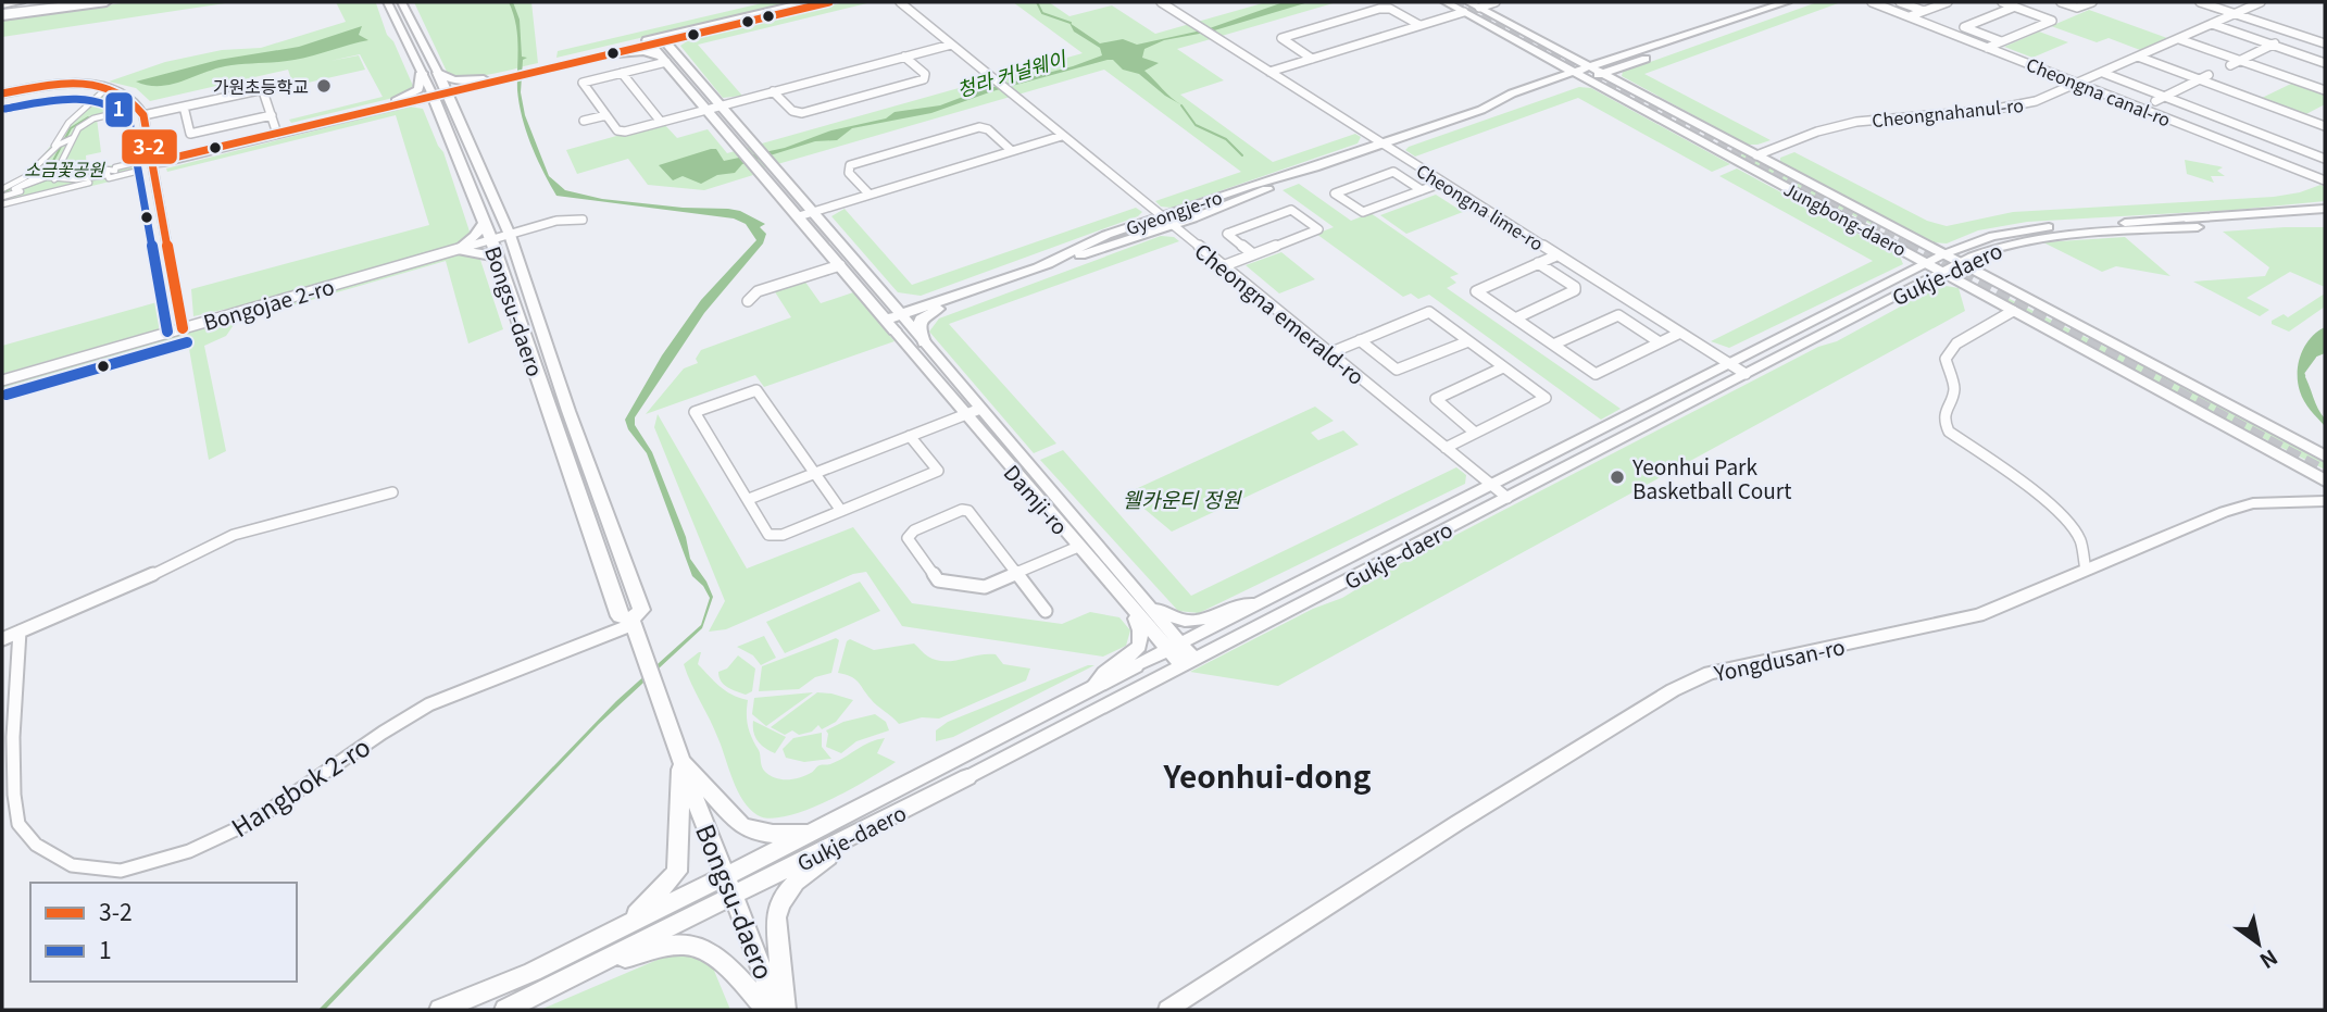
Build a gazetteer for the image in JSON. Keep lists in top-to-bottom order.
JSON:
{
  "streets": {
    "main road": [
      "Gyeongje-ro",
      "Jungbong-daero",
      "Gukje-daero",
      "Bongsu-daero",
      "Damji-ro"
    ],
    "street": [
      "Cheongna canal-ro",
      "Cheongnahanul-ro",
      "Cheongna lime-ro",
      "Bongojae 2-ro",
      "Cheongna emerald-ro",
      "Yongdusan-ro",
      "Hangbok 2-ro"
    ]
  },
  "crossings": [
    ["Cheongna canal-ro", "Cheongnahanul-ro"],
    ["Cheongnahanul-ro", "Jungbong-daero"],
    ["Cheongna lime-ro", "Gyeongje-ro"],
    ["Cheongna lime-ro", "Gukje-daero"],
    ["Gyeongje-ro", "Jungbong-daero"],
    ["Gyeongje-ro", "Cheongna emerald-ro"],
    ["Gyeongje-ro", "Damji-ro"],
    ["Jungbong-daero", "Gukje-daero"],
    ["Gukje-daero", "Bongsu-daero"],
    ["Gukje-daero", "Cheongna emerald-ro"],
    ["Gukje-daero", "Damji-ro"],
    ["Bongojae 2-ro", "Bongsu-daero"],
    ["Bongsu-daero", "Hangbok 2-ro"]
  ],
  "districts": ["Yeonhui-dong"],
  "water": ["청라 커널웨이"],
  "parks": ["소금꽃공원", "웰카운티 정원"],
  "places": ["가원초등학교", "Yeonhui Park Basketball Court"],
  "lines": ["transit line 3-2", "transit line 1"],
  "legend": ["3-2", "1"],
  "north": "bottom right"
}
